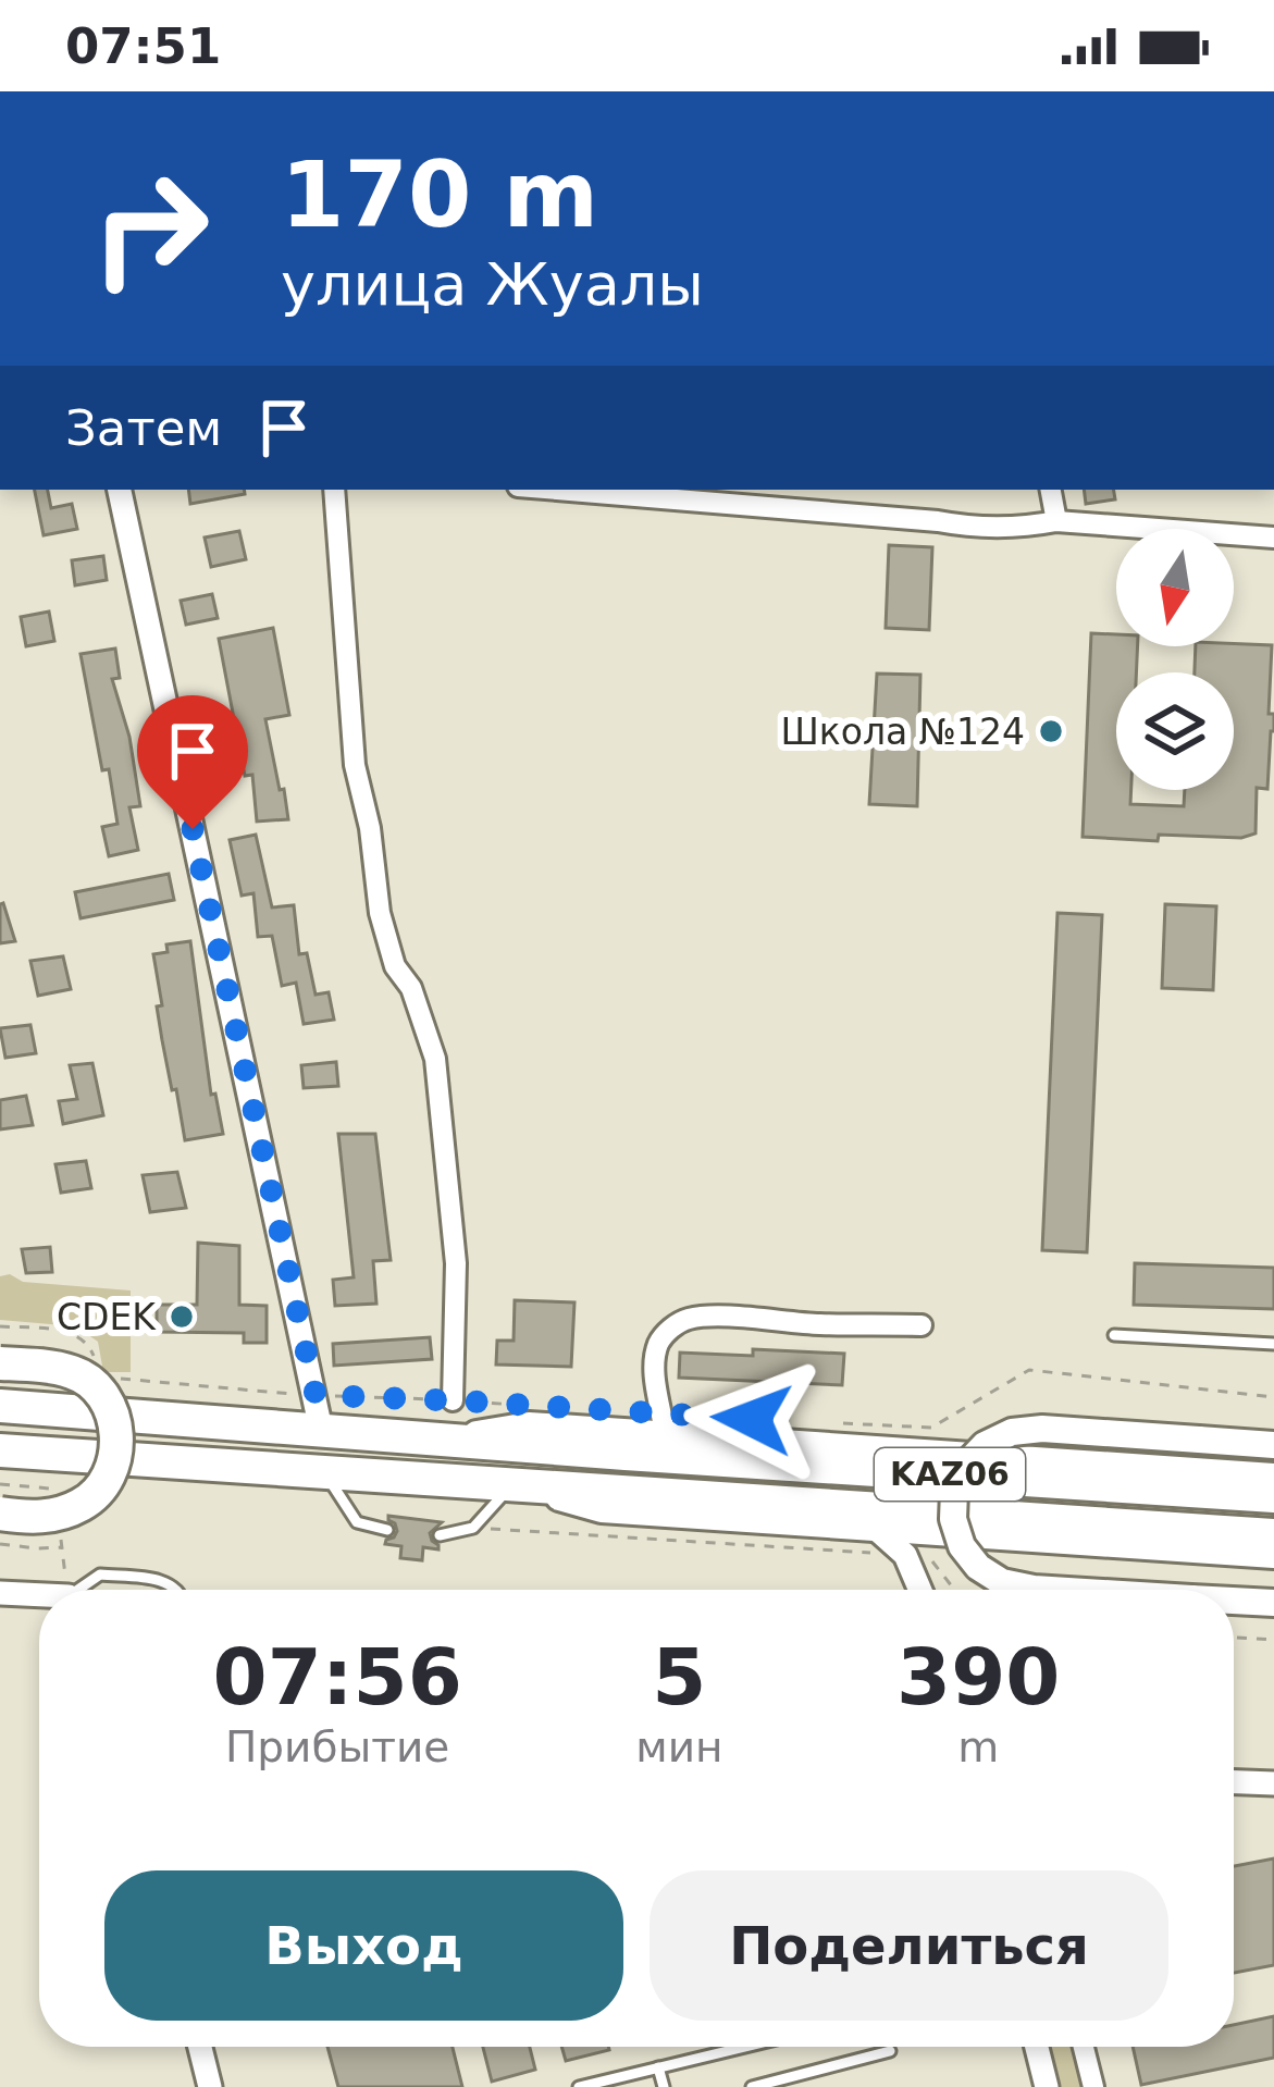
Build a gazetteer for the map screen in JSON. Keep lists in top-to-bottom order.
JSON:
{
  "streets": {
    "highway": ["KАZ06"]
  },
  "places": ["Школа №124", "CDEK"],
  "north": "bottom",
  "page": {
    "status": "07:51",
    "turn": ["170 m", "улица Жуалы"],
    "then": "Затем",
    "eta": [
      "07:56",
      "Прибытие",
      "5",
      "мин",
      "390",
      "m"
    ],
    "buttons": ["Выход", "Поделиться"]
  }
}
